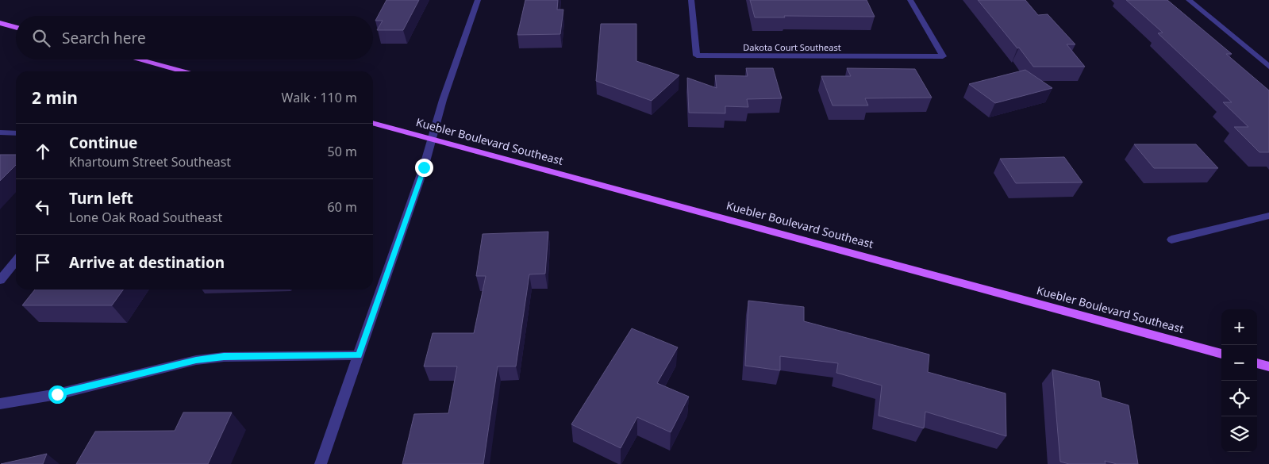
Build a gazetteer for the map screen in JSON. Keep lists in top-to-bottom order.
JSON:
{
  "streets": {
    "main road": ["Kuebler Boulevard Southeast"],
    "street": ["Dakota Court Southeast"]
  },
  "page": {
    "search": "Search here",
    "heading": ["2 min", "Walk · 110 m"],
    "list": [
      ["Continue", "Khartoum Street Southeast", "50 m"],
      ["Turn left", "Lone Oak Road Southeast", "60 m"],
      "Arrive at destination"
    ],
    "map_buttons": ["+", "−"]
  }
}
